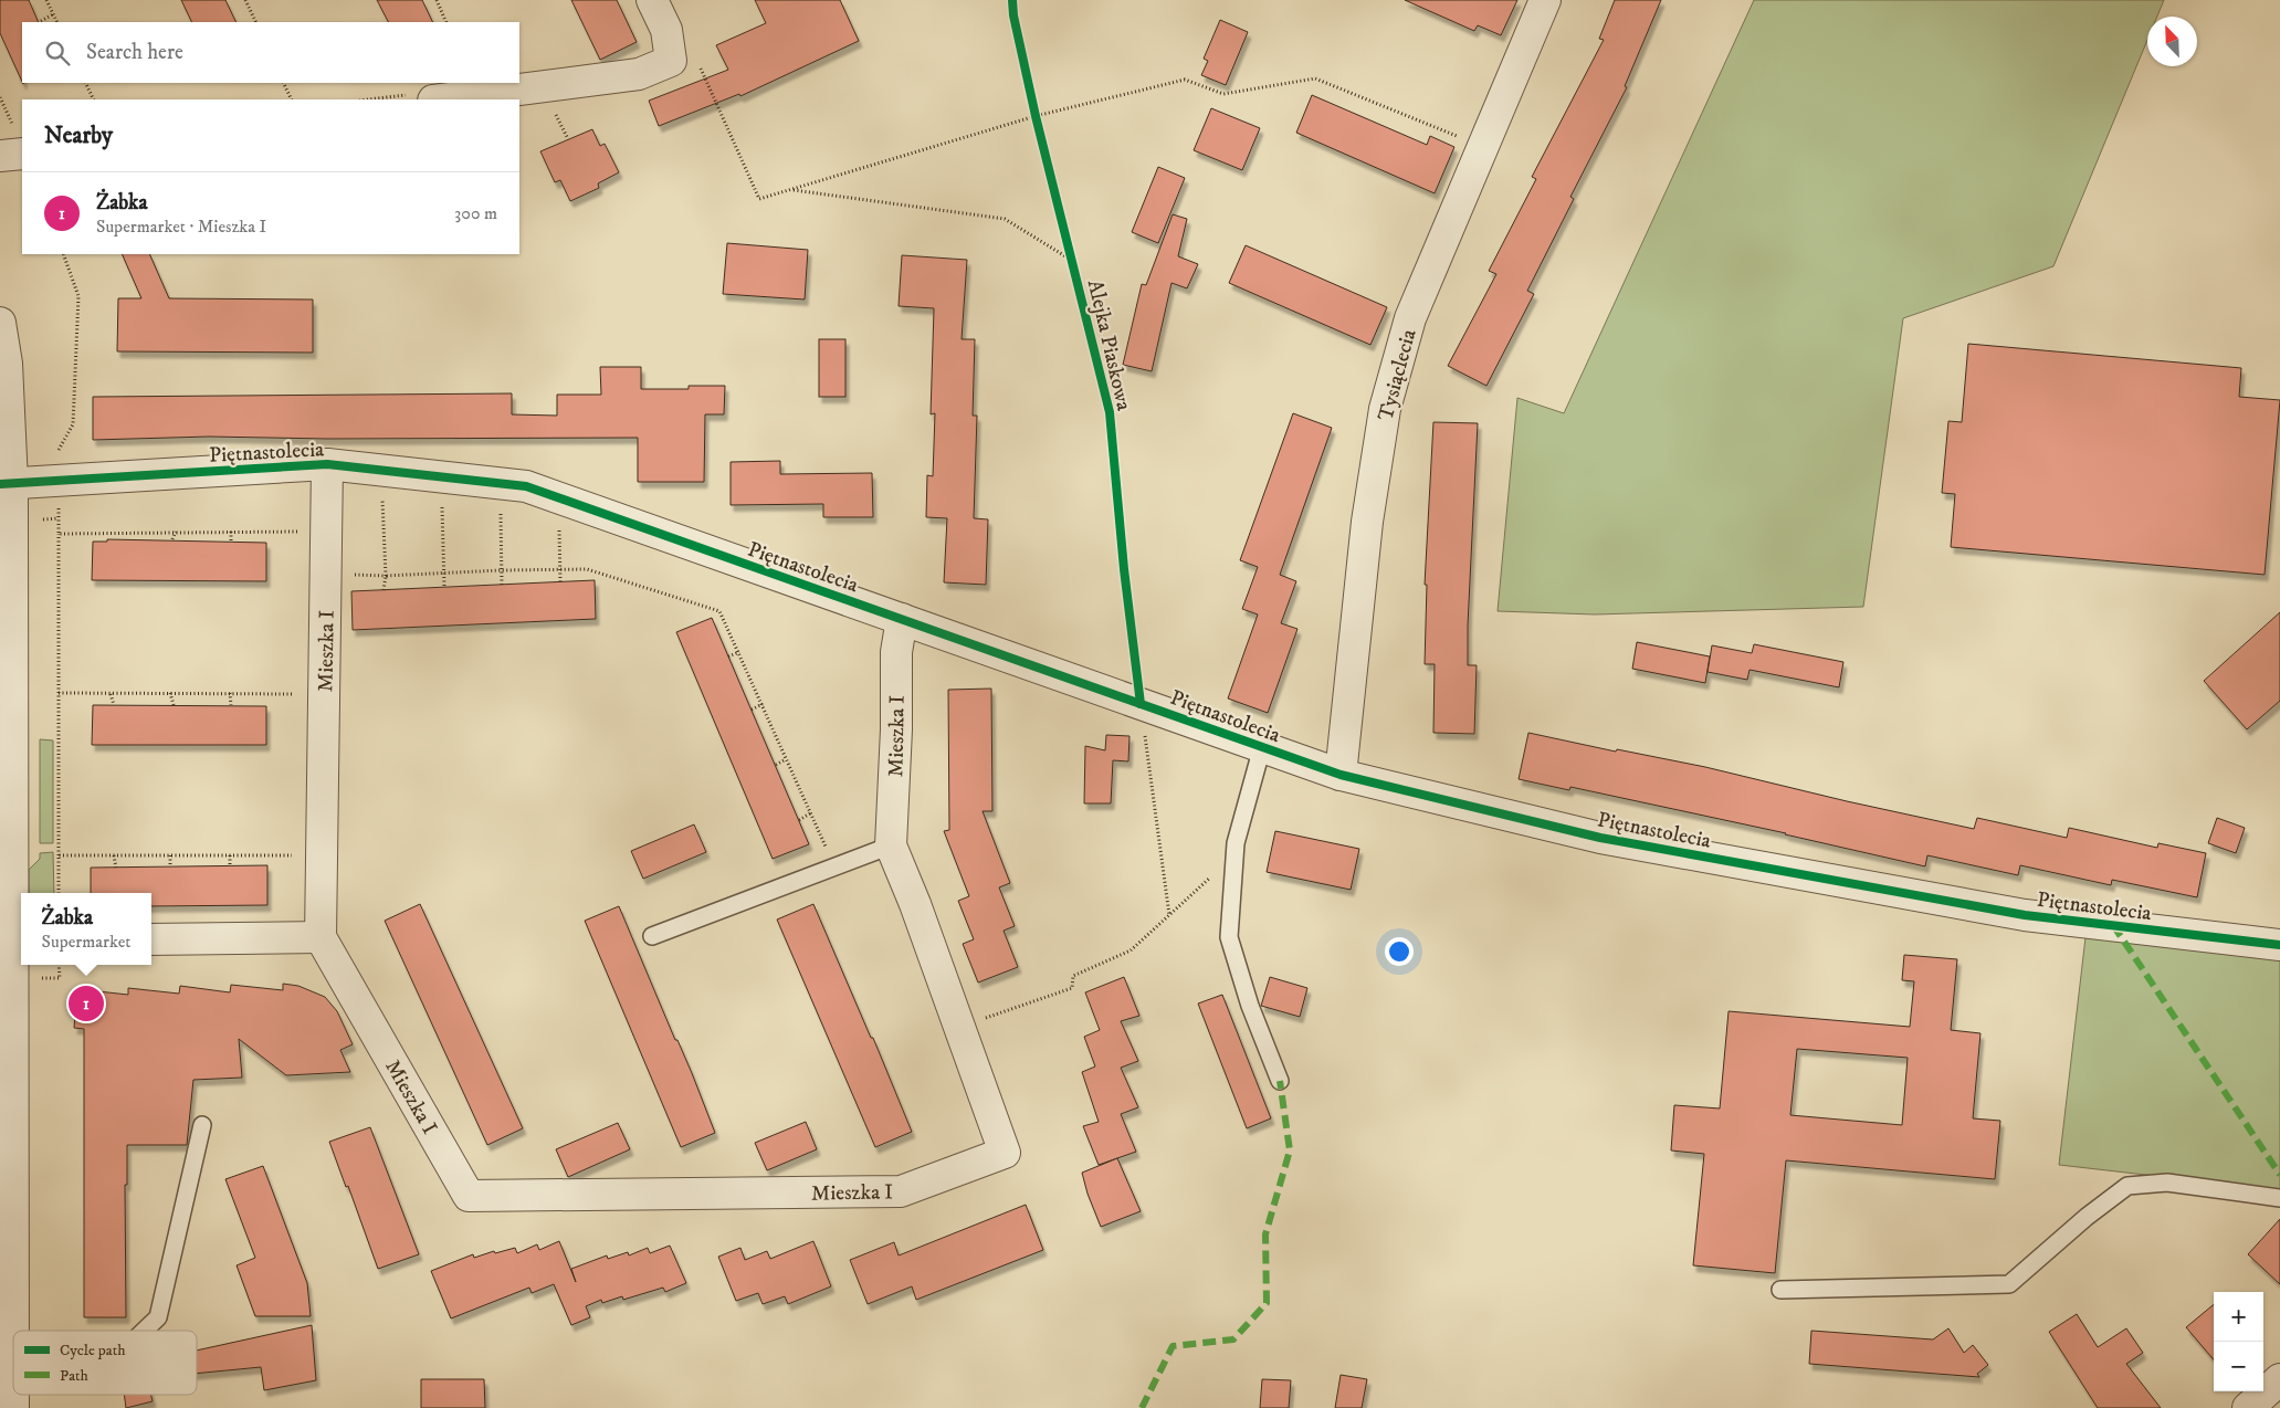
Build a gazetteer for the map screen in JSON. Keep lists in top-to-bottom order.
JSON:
{
  "streets": {
    "street": ["Tysiąclecia", "Piętnastolecia", "Mieszka I"],
    "cycle path": ["Alejka Piaskowa"]
  },
  "crossings": [
    ["Alejka Piaskowa", "Piętnastolecia"],
    ["Tysiąclecia", "Piętnastolecia"],
    ["Piętnastolecia", "Mieszka I"]
  ],
  "legend": ["Cycle path", "Path"],
  "north": "top left",
  "page": {
    "search": "Search here",
    "heading": "Nearby",
    "list": [
      {
        "mark": "1",
        "name": "Żabka",
        "note": "Supermarket · Mieszka I",
        "value": "300 m"
      }
    ],
    "popup": ["Żabka", "Supermarket"],
    "pins": "1",
    "map_buttons": ["+", "−"]
  }
}
